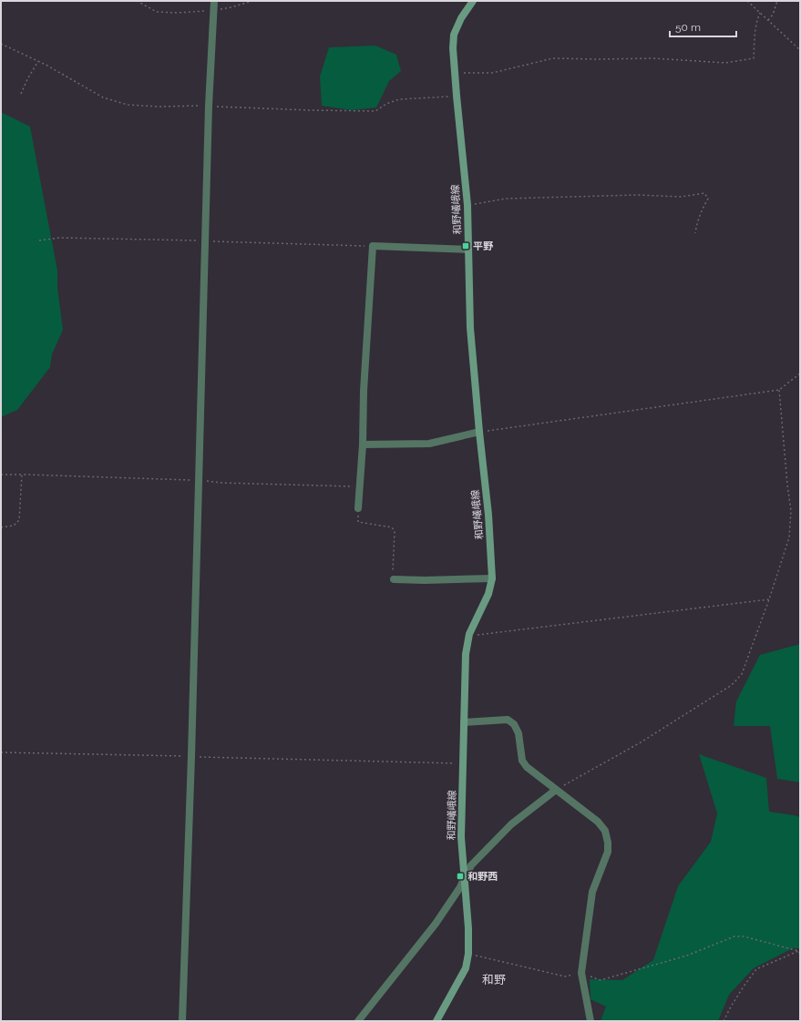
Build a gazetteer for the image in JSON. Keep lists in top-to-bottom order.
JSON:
{
  "streets": {
    "main road": ["和野嶬峨線"]
  },
  "districts": ["和野"],
  "places": {
    "transit": ["平野", "和野西"]
  },
  "scale_bar": "50 m"
}
